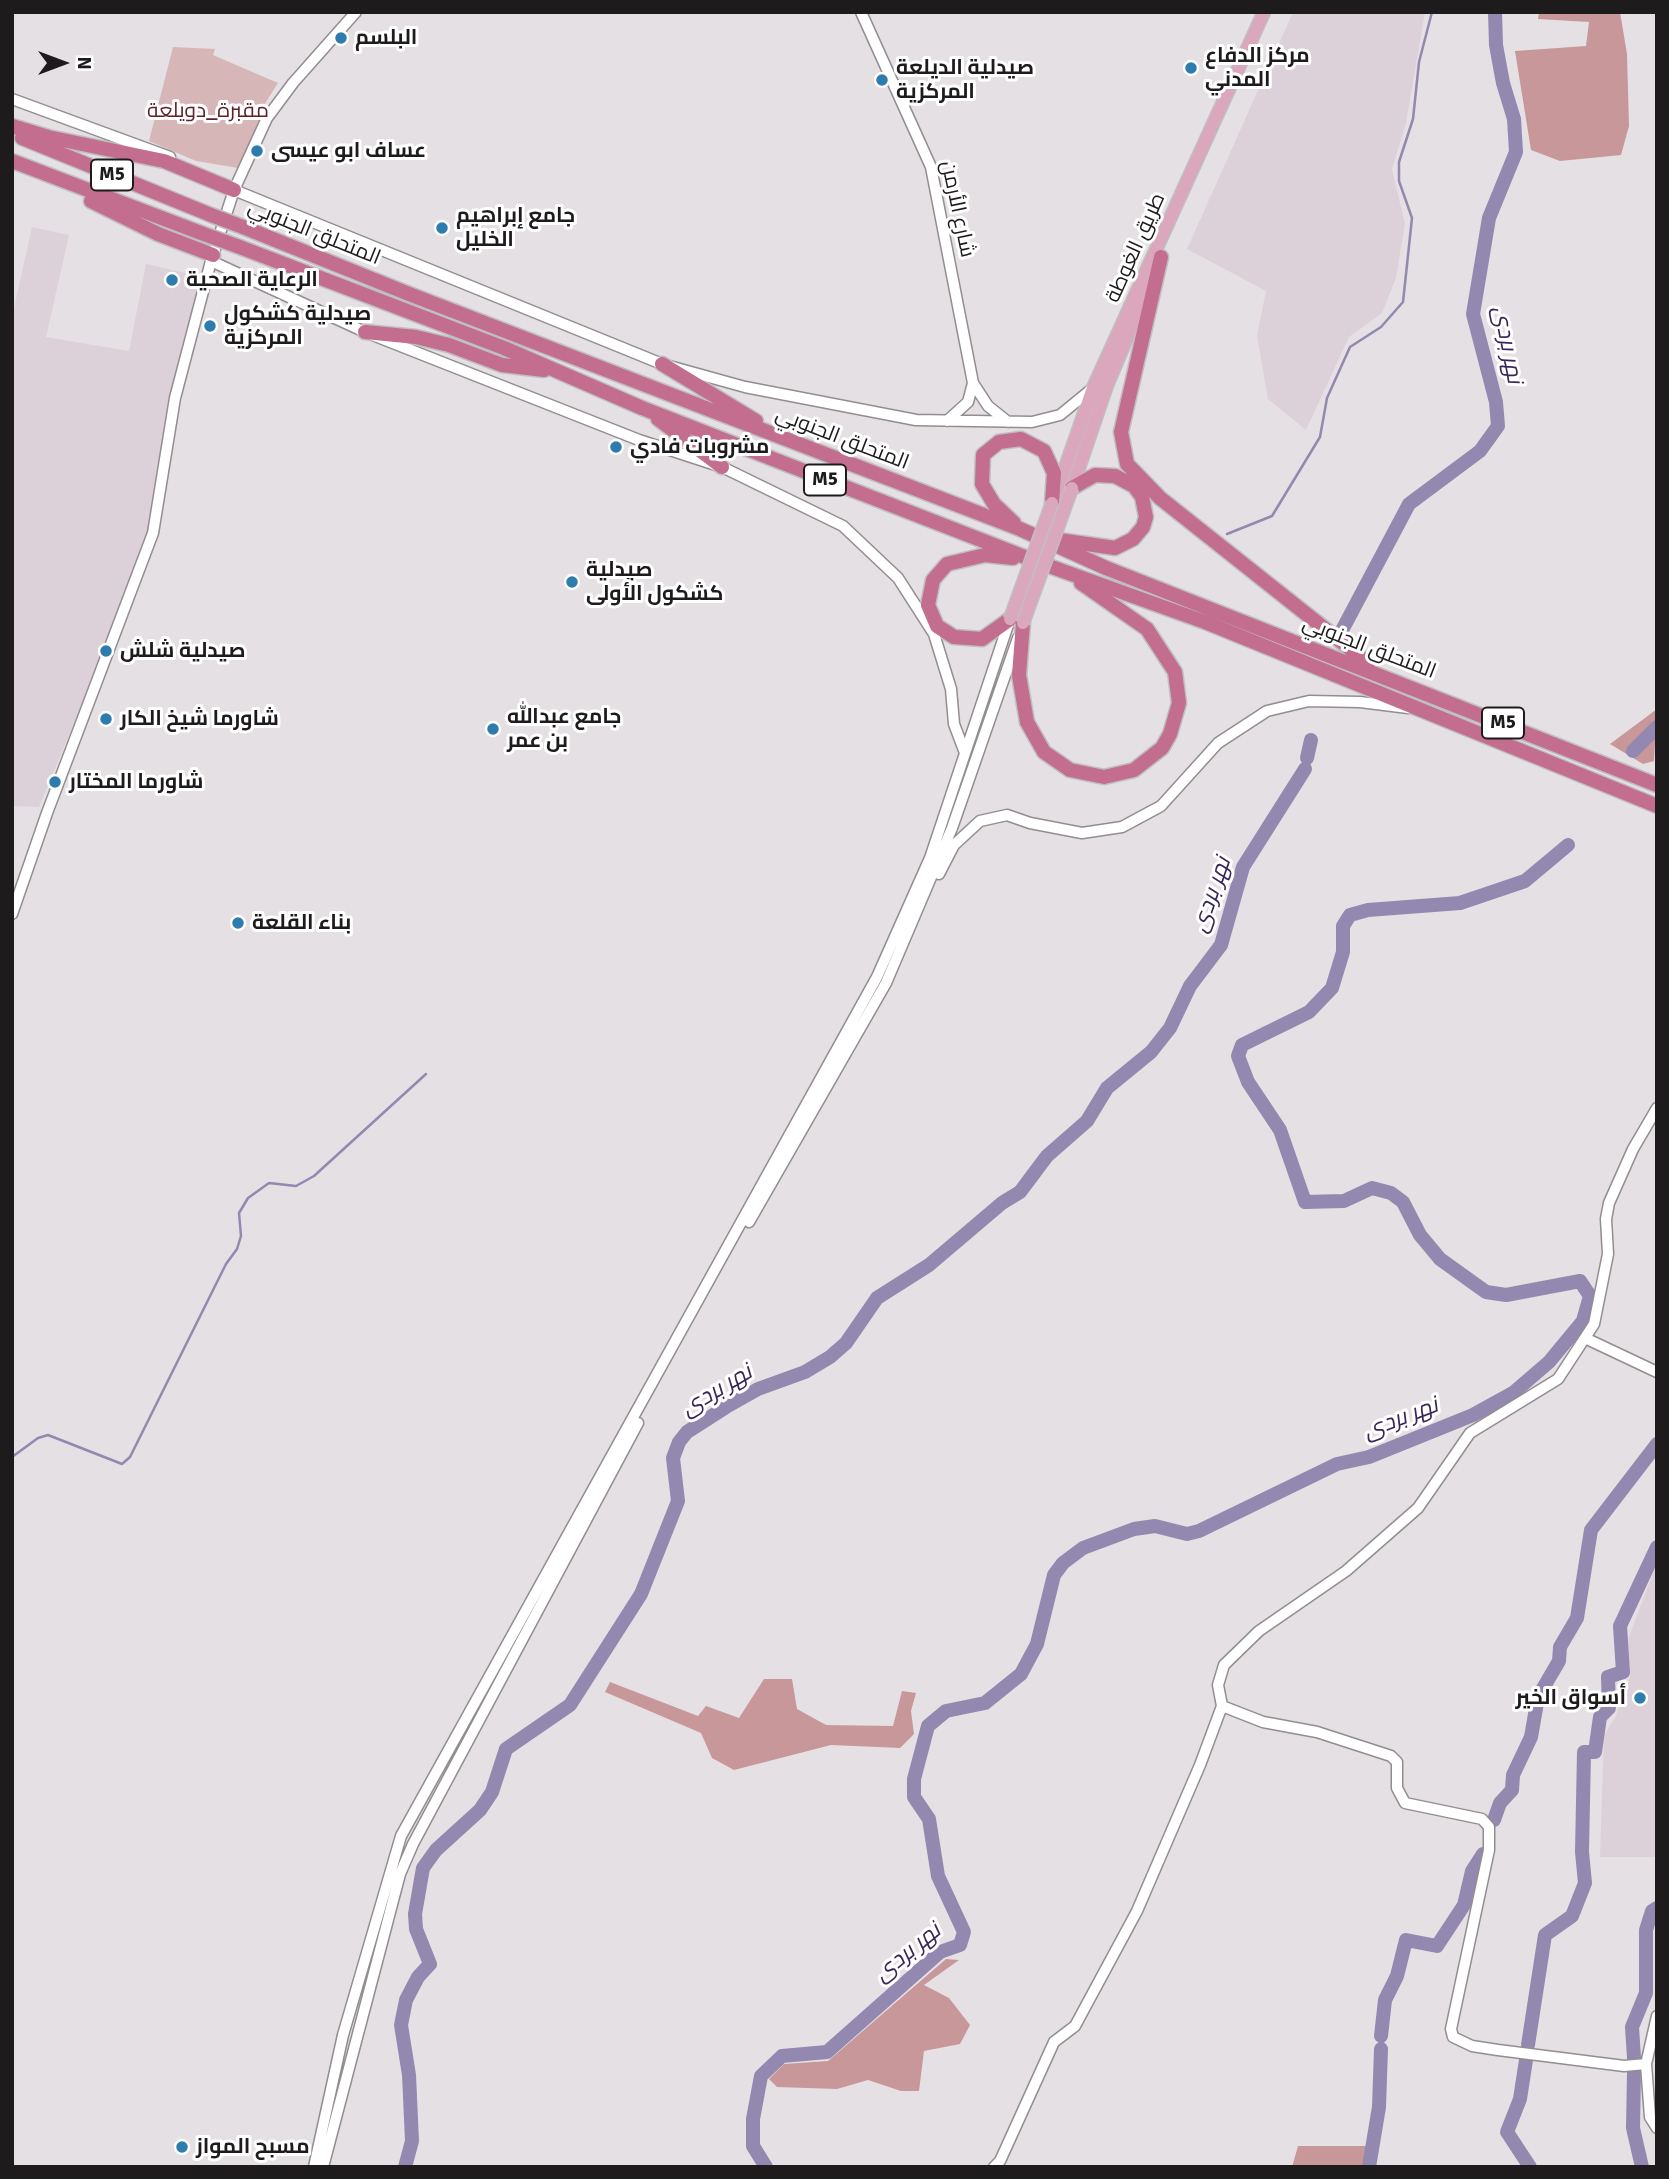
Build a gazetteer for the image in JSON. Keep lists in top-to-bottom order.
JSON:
{
  "streets": {
    "highway": ["M5", "المتحلق الجنوبي"],
    "main road": ["شارع الأرمن", "طريق الغوطة"]
  },
  "crossings": [
    ["المتحلق الجنوبي", "طريق الغوطة"]
  ],
  "water": ["نهر بردى"],
  "parks": ["مقبرة_دويلعة"],
  "places": [
    "البلسم",
    "مركز الدفاع المدني",
    "صيدلية الديلعة المركزية",
    "عساف ابو عيسى",
    "جامع إبراهيم الخليل",
    "الرعاية الصحية",
    "صيدلية كشكول المركزية",
    "مشروبات فادي",
    "صيدلية كشكول الأولى",
    "صيدلية شلش",
    "شاورما شيخ الكار",
    "جامع عبدالله بن عمر",
    "شاورما المختار",
    "بناء القلعة",
    "أسواق الخير",
    "مسبح المواز"
  ],
  "north": "right"
}
